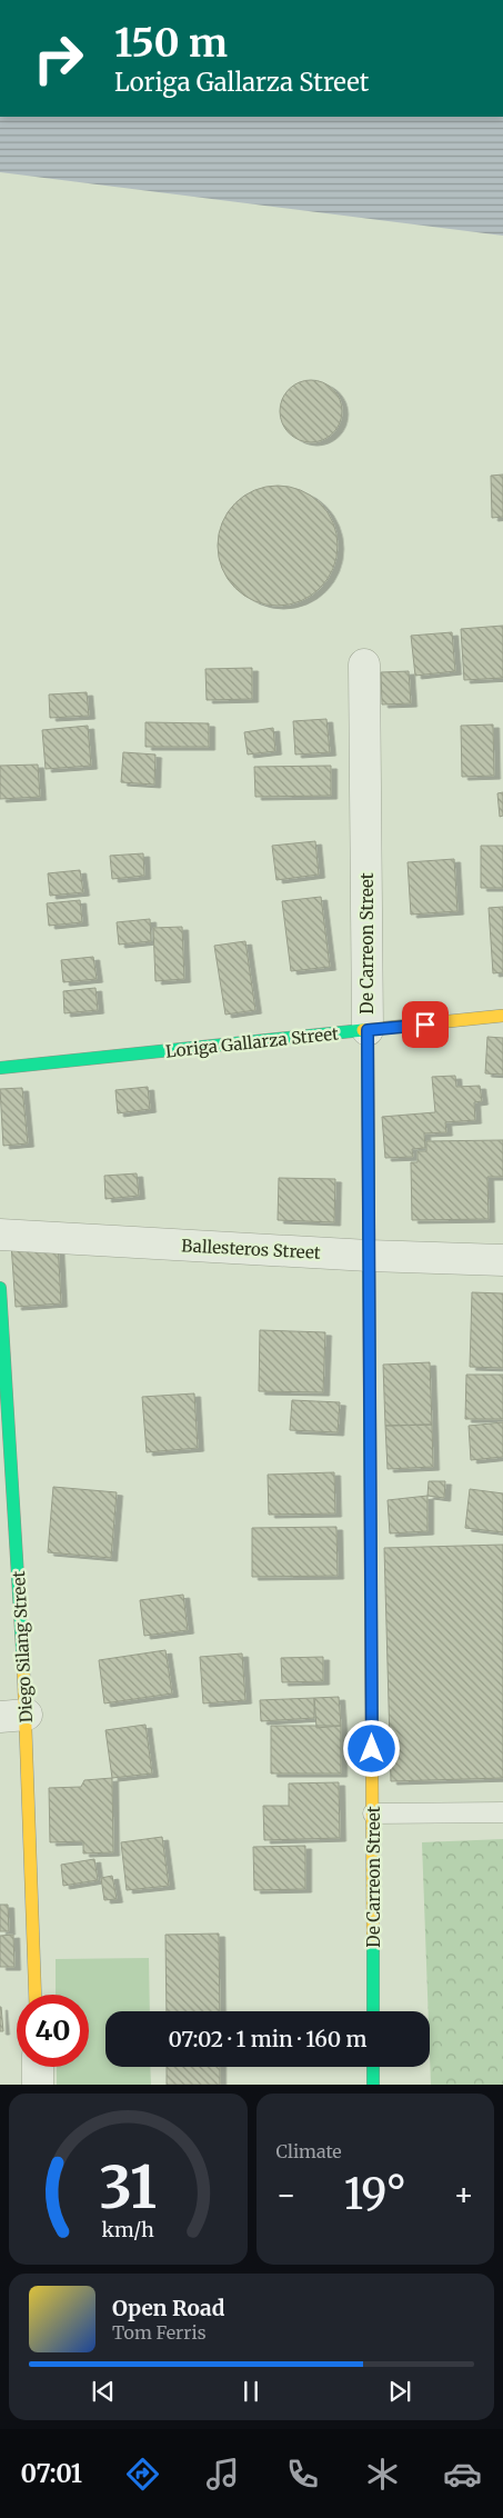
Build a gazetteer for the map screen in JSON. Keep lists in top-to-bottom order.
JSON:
{
  "streets": {
    "street": [
      "De Carreon Street",
      "Loriga Gallarza Street",
      "Ballesteros Street",
      "Diego Silang Street"
    ]
  },
  "crossings": [
    ["De Carreon Street", "Loriga Gallarza Street"],
    ["De Carreon Street", "Ballesteros Street"]
  ],
  "page": {
    "turn": ["150 m", "Loriga Gallarza Street"],
    "limit": "40",
    "trip": "07:02 · 1 min · 160 m",
    "tile": "Climate",
    "heat": ["−", "19°", "+"],
    "song": ["Open Road", "Tom Ferris"],
    "tabs": "07:01",
    "gauge": ["31", "km/h"]
  }
}
